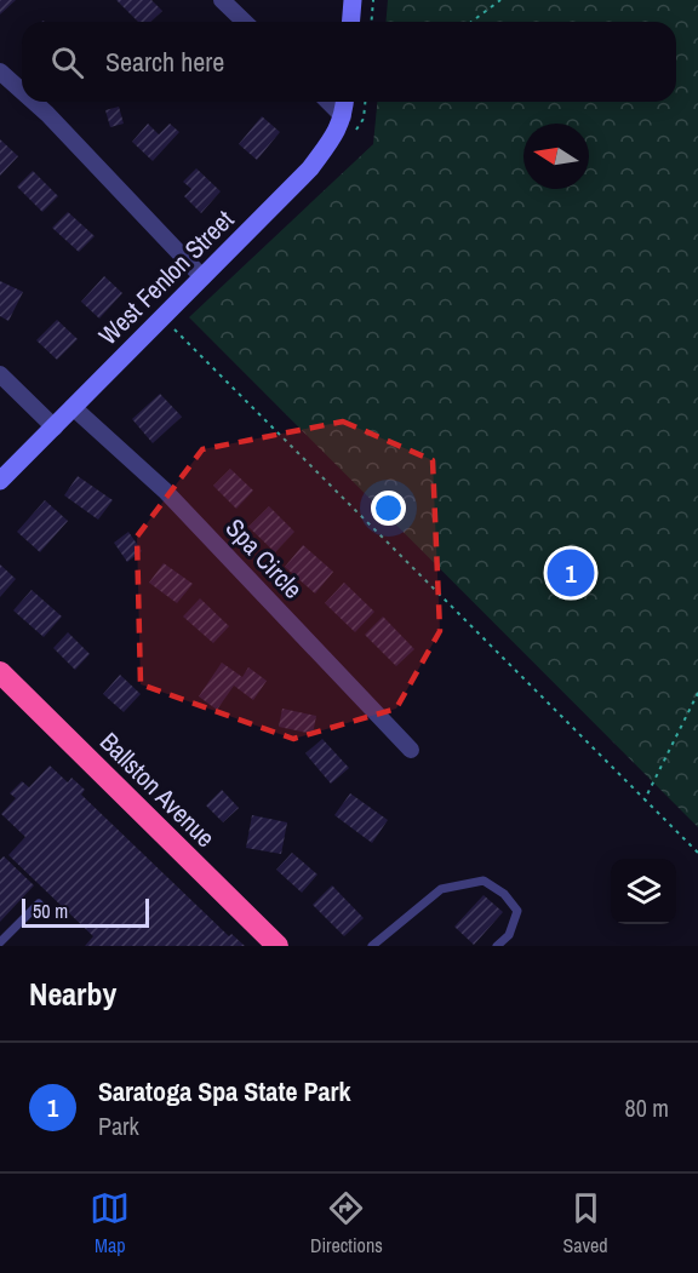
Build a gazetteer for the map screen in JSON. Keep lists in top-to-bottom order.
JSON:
{
  "streets": {
    "highway": ["Ballston Avenue"],
    "street": ["West Fenlon Street", "Spa Circle"]
  },
  "crossings": [
    ["West Fenlon Street", "Spa Circle"]
  ],
  "scale_bar": "50 m",
  "north": "left",
  "page": {
    "search": "Search here",
    "pins": "1",
    "scale": "50 m",
    "heading": "Nearby",
    "list": [
      {
        "mark": "1",
        "name": "Saratoga Spa State Park",
        "note": "Park",
        "value": "80 m"
      }
    ],
    "nav": ["Map", "Directions", "Saved"]
  }
}
